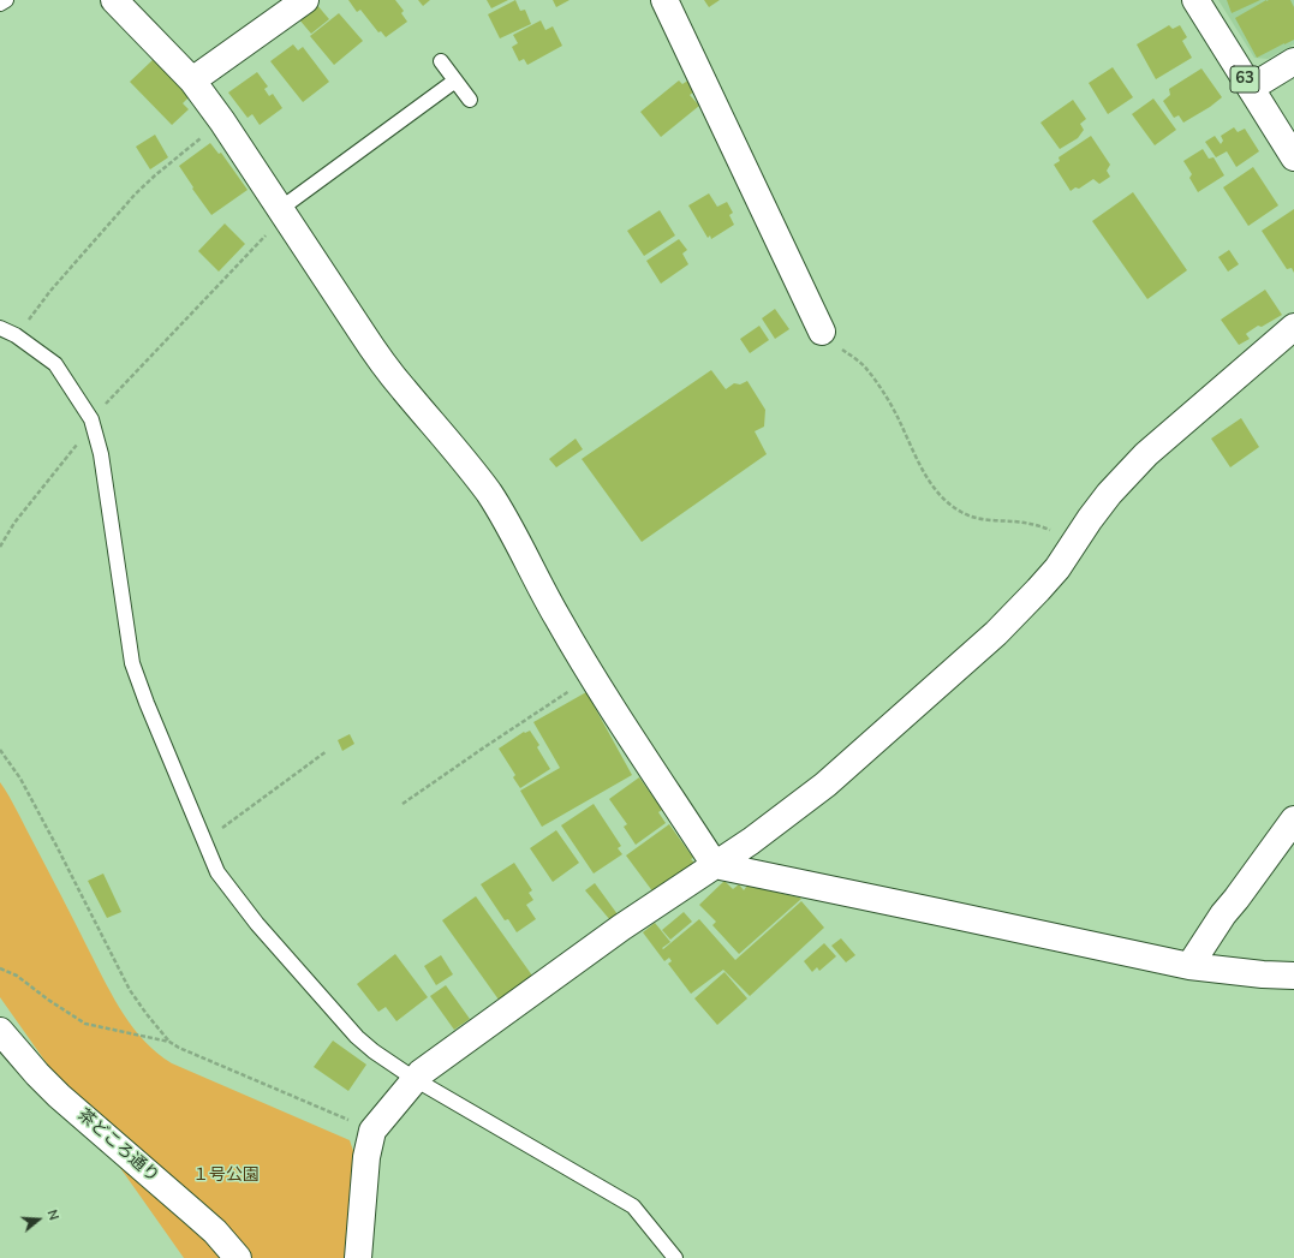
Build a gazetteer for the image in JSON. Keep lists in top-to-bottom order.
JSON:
{
  "streets": {
    "street": ["63", "茶どころ通り"]
  },
  "parks": ["１号公園"],
  "north": "right"
}
